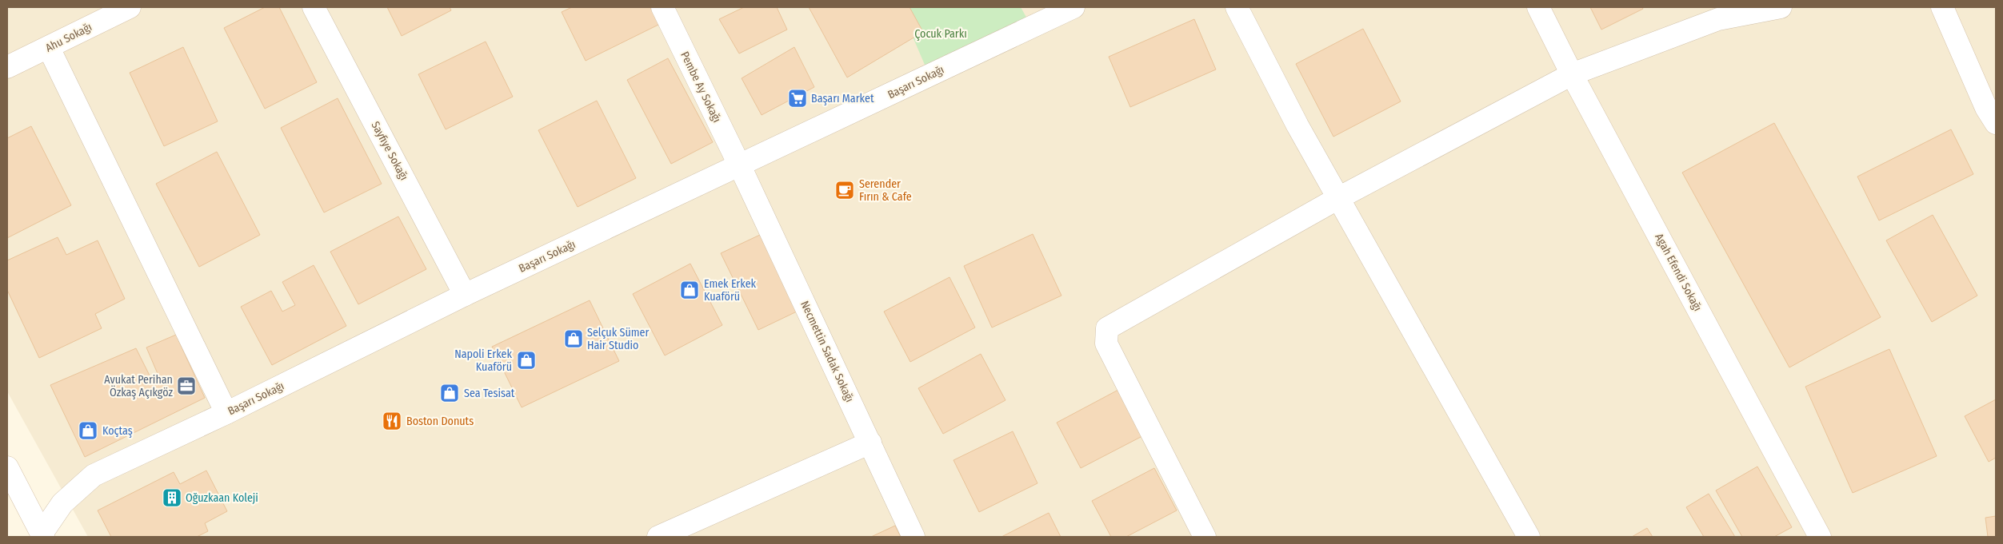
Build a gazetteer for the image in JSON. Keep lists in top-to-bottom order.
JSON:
{
  "streets": {
    "street": [
      "Ahu Sokağı",
      "Başarı Sokağı",
      "Pembe Ay Sokağı",
      "Sayfiye Sokağı",
      "Agah Efendi Sokağı",
      "Necmettin Sadak Sokağı"
    ]
  },
  "crossings": [
    ["Başarı Sokağı", "Pembe Ay Sokağı"],
    ["Başarı Sokağı", "Sayfiye Sokağı"],
    ["Başarı Sokağı", "Necmettin Sadak Sokağı"],
    ["Pembe Ay Sokağı", "Necmettin Sadak Sokağı"]
  ],
  "parks": ["Çocuk Parkı"],
  "places": {
    "supermarket": ["Başarı Market"],
    "cafe": ["Serender Fırın & Cafe"],
    "shop": [
      "Emek Erkek Kuaförü",
      "Selçuk Sümer Hair Studio",
      "Napoli Erkek Kuaförü",
      "Sea Tesisat",
      "Koçtaş"
    ],
    "office": ["Avukat Perihan Özkaş Açıkgöz"],
    "restaurant": ["Boston Donuts"],
    "building": ["Oğuzkaan Koleji"]
  }
}
